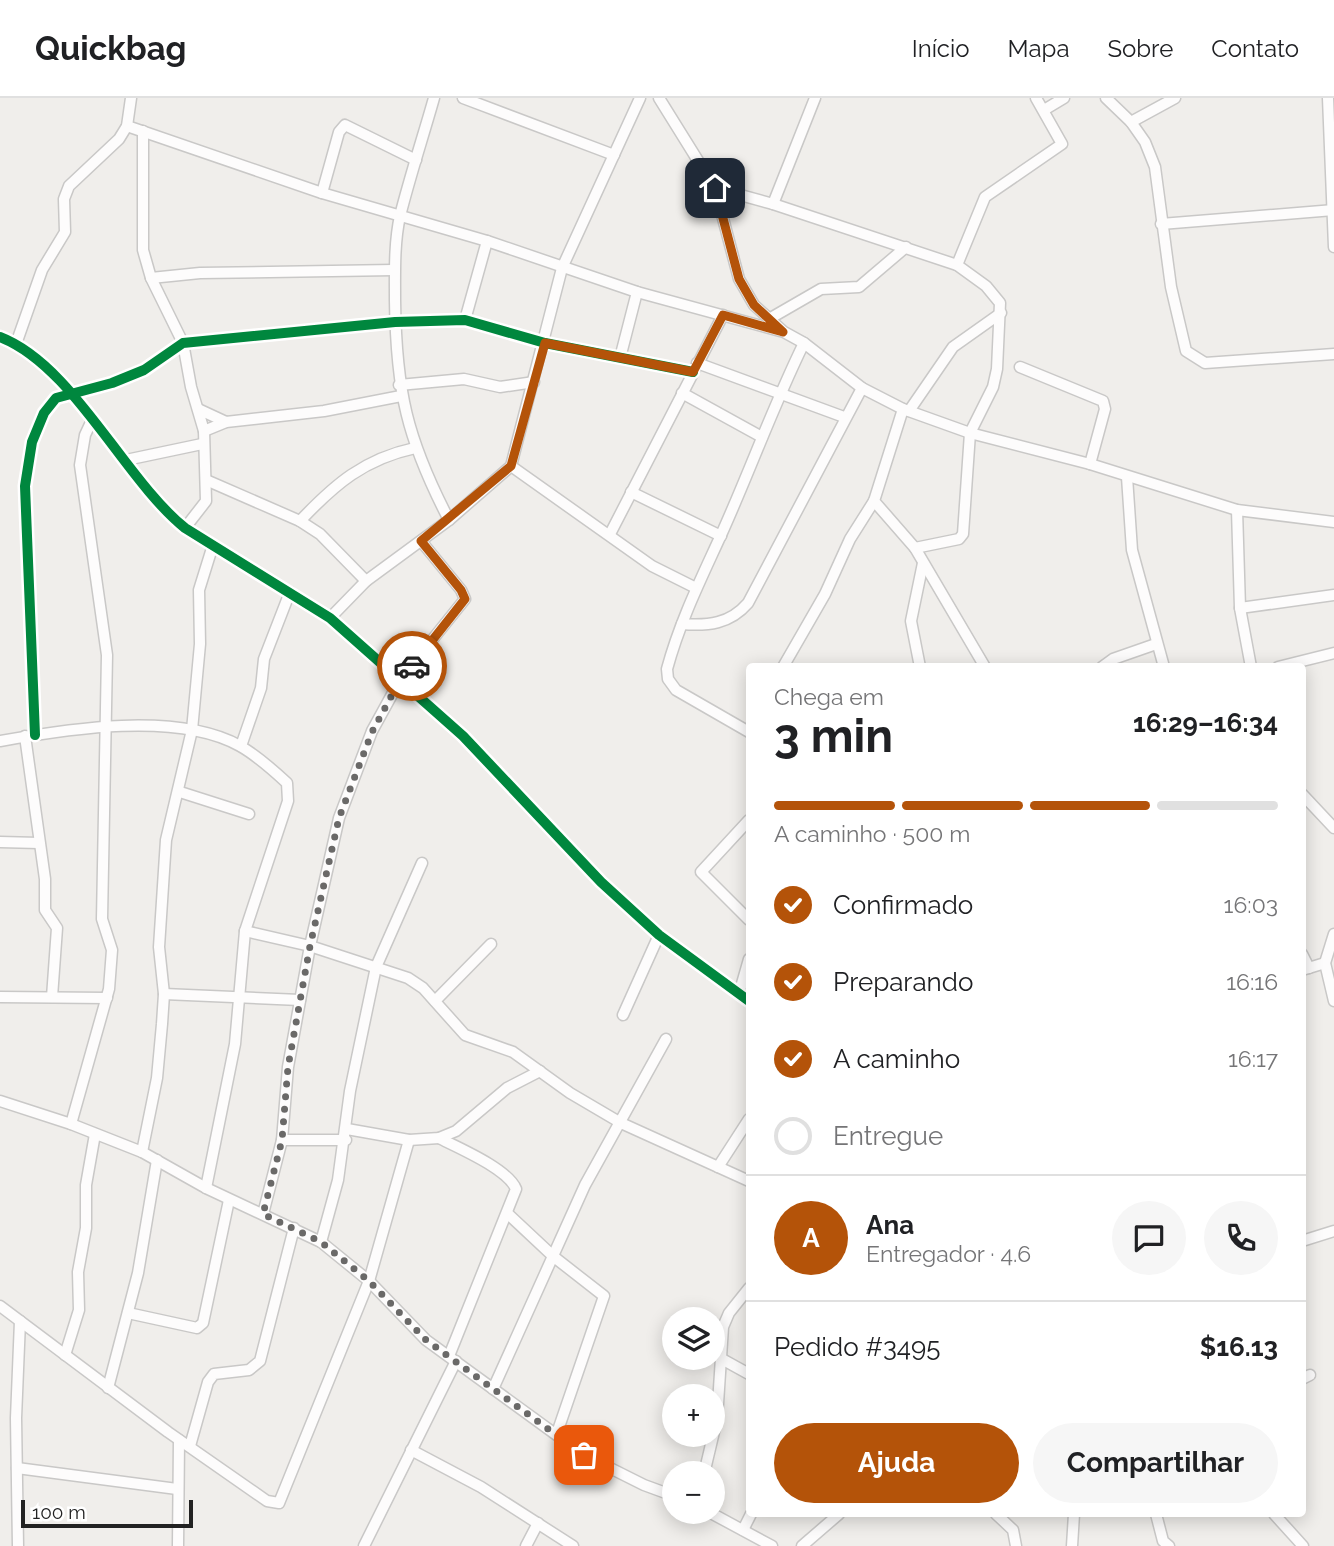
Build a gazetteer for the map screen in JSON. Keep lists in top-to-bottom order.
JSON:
{
  "scale_bar": "100 m",
  "page": {
    "header": "Quickbag",
    "nav": [
      "Início",
      "Mapa",
      "Sobre",
      "Contato"
    ],
    "heading": ["3 min", "Chega em", "16:29–16:34"],
    "panel": [
      "Ana",
      "Entregador · 4.6",
      "Pedido #3495",
      "$16.13"
    ],
    "bar": "A caminho · 500 m",
    "list": [
      ["Confirmado", "16:03"],
      ["Preparando", "16:16"],
      ["A caminho", "16:17"],
      "Entregue"
    ],
    "round": "A",
    "map_buttons": ["+", "−"],
    "buttons": ["Ajuda", "Compartilhar"],
    "scale": "100 m"
  }
}
